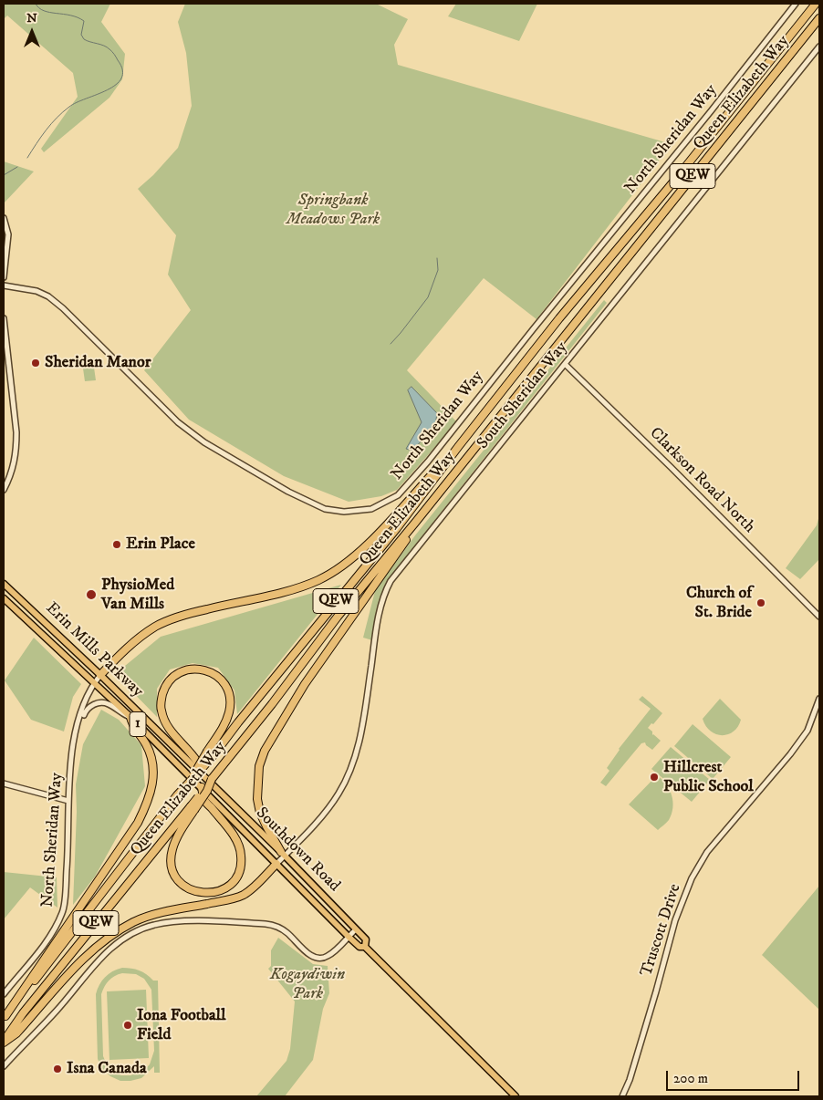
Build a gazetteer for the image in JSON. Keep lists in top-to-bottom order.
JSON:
{
  "streets": {
    "highway": ["Queen Elizabeth Way", "QEW"],
    "main road": ["Erin Mills Parkway", "1", "Southdown Road"],
    "street": [
      "North Sheridan Way",
      "South Sheridan Way",
      "Clarkson Road North",
      "Truscott Drive"
    ]
  },
  "crossings": [
    ["North Sheridan Way", "Erin Mills Parkway"],
    ["South Sheridan Way", "Clarkson Road North"],
    ["South Sheridan Way", "Southdown Road"],
    ["Erin Mills Parkway", "Southdown Road"]
  ],
  "parks": ["Springbank Meadows Park", "Kogaydiwin Park"],
  "places": [
    "Sheridan Manor",
    "Erin Place",
    "PhysioMed Van Mills",
    "Church of St. Bride",
    "Hillcrest Public School",
    "Iona Football Field",
    "Isna Canada"
  ],
  "scale_bar": "200 m",
  "north": "top"
}
